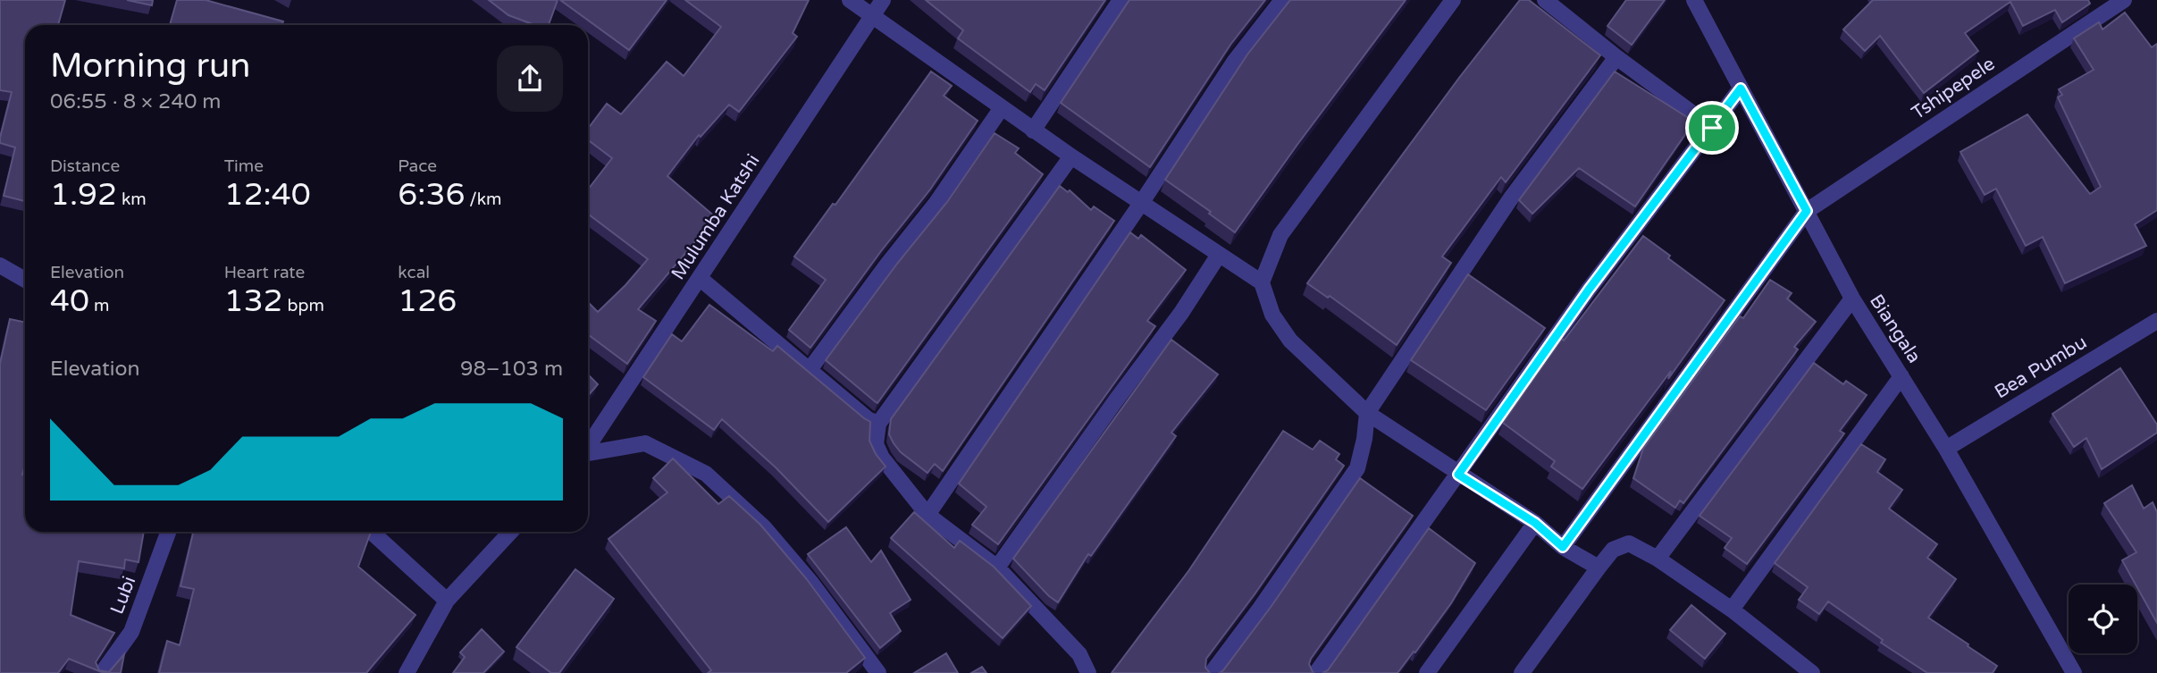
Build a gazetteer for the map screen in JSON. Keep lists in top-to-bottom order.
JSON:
{
  "streets": {
    "street": [
      "Tshipepele",
      "Mulumba Katshi",
      "Biangala",
      "Bea Pumbu",
      "Lubi"
    ]
  },
  "crossings": [
    ["Tshipepele", "Biangala"],
    ["Biangala", "Bea Pumbu"]
  ],
  "page": {
    "heading": ["Morning run", "06:55 · 8 × 240 m"],
    "stats": [
      ["Distance", "1.92 km"],
      ["Time", "12:40"],
      ["Pace", "6:36 /km"],
      ["Elevation", "40 m"],
      ["Heart rate", "132 bpm"],
      ["kcal", "126"]
    ],
    "chart": ["Elevation", "98–103 m"]
  }
}
